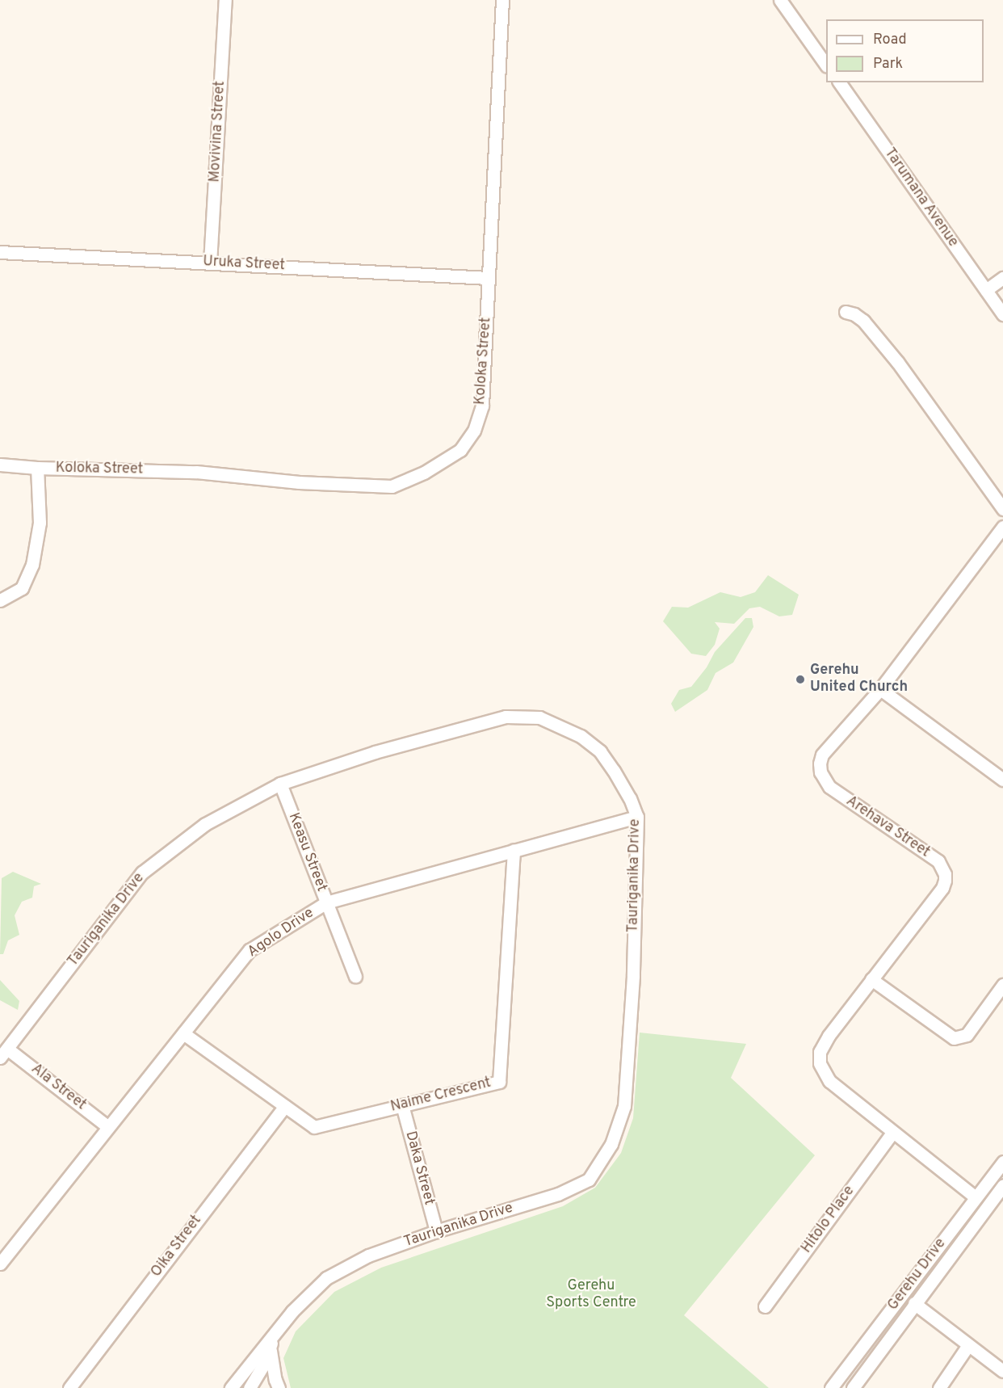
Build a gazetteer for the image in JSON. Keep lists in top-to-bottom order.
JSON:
{
  "streets": {
    "street": [
      "Movivina Street",
      "Tarumana Avenue",
      "Uruka Street",
      "Koloka Street",
      "Arehava Street",
      "Keasu Street",
      "Tauriganika Drive",
      "Agolo Drive",
      "Ala Street",
      "Naime Crescent",
      "Daka Street",
      "Hitolo Place",
      "Oika Street",
      "Gerehu Drive"
    ]
  },
  "crossings": [
    ["Movivina Street", "Uruka Street"],
    ["Uruka Street", "Koloka Street"],
    ["Arehava Street", "Hitolo Place"],
    ["Arehava Street", "Gerehu Drive"],
    ["Keasu Street", "Tauriganika Drive"],
    ["Keasu Street", "Agolo Drive"],
    ["Tauriganika Drive", "Agolo Drive"],
    ["Tauriganika Drive", "Ala Street"],
    ["Tauriganika Drive", "Daka Street"],
    ["Agolo Drive", "Ala Street"],
    ["Agolo Drive", "Naime Crescent"],
    ["Naime Crescent", "Daka Street"],
    ["Naime Crescent", "Oika Street"]
  ],
  "parks": ["Gerehu Sports Centre"],
  "places": ["Gerehu United Church"],
  "legend": ["Road", "Park"]
}
